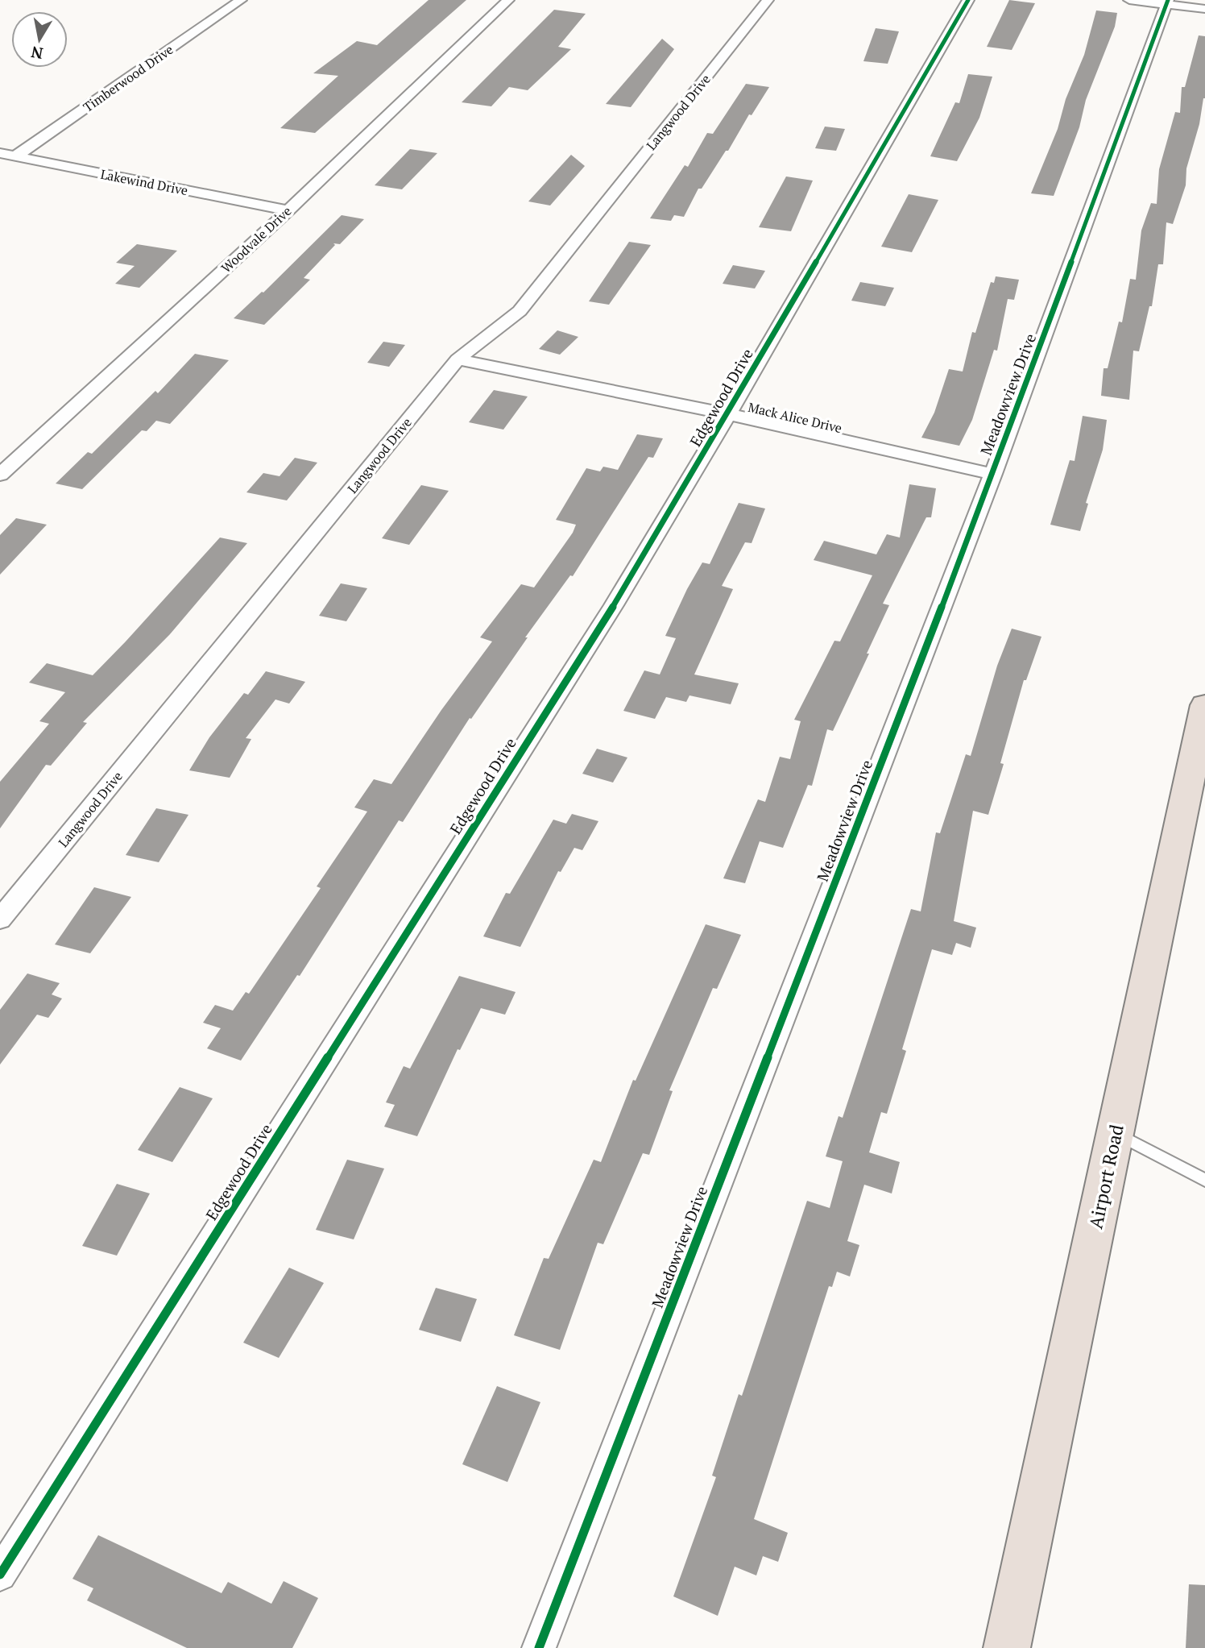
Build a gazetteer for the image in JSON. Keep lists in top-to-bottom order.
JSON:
{
  "streets": {
    "highway": ["Airport Road"],
    "street": [
      "Timberwood Drive",
      "Langwood Drive",
      "Lakewind Drive",
      "Woodvale Drive",
      "Meadowview Drive",
      "Edgewood Drive",
      "Mack Alice Drive"
    ]
  },
  "crossings": [
    ["Timberwood Drive", "Lakewind Drive"],
    ["Langwood Drive", "Mack Alice Drive"],
    ["Lakewind Drive", "Woodvale Drive"],
    ["Meadowview Drive", "Mack Alice Drive"],
    ["Edgewood Drive", "Mack Alice Drive"]
  ],
  "north": "bottom"
}
